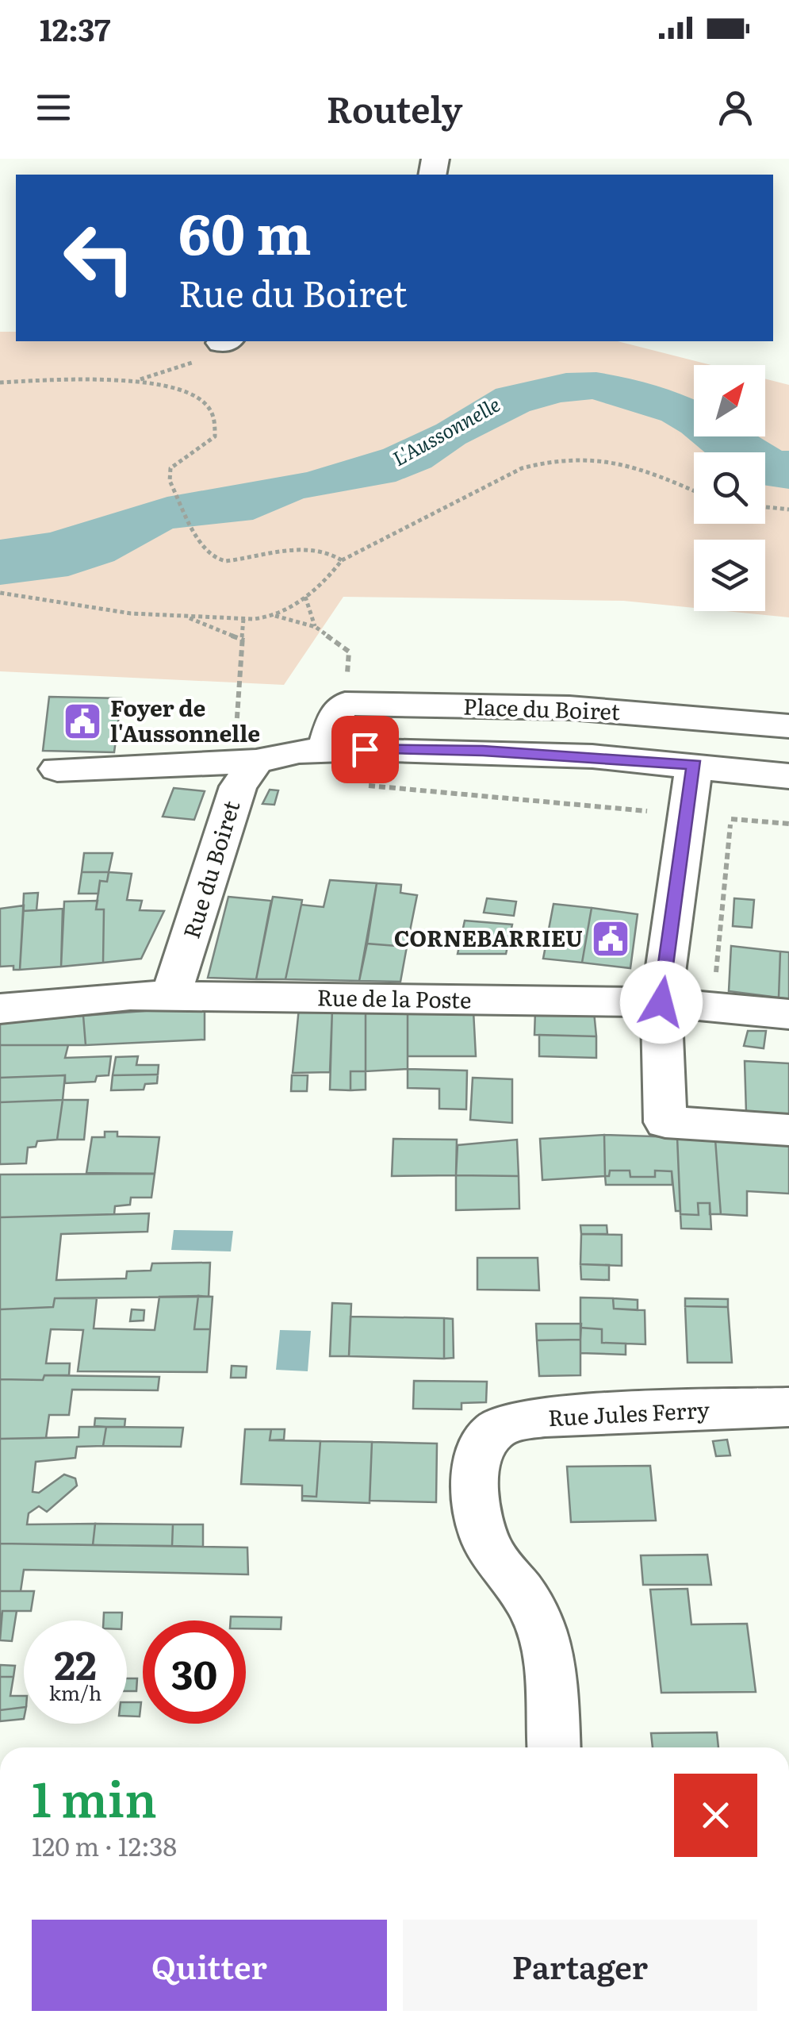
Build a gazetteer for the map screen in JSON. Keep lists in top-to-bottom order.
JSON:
{
  "streets": {
    "street": [
      "Place du Boiret",
      "Rue du Boiret",
      "Rue de la Poste",
      "Rue Jules Ferry"
    ]
  },
  "crossings": [
    ["Rue du Boiret", "Rue de la Poste"]
  ],
  "water": ["L'Aussonnelle"],
  "places": {
    "public building": ["Foyer de l'Aussonnelle", "CORNEBARRIEU"]
  },
  "north": "top right",
  "page": {
    "status": "12:37",
    "header": "Routely",
    "turn": ["60 m", "Rue du Boiret"],
    "speed": "22 km/h",
    "limit": "30",
    "heading": ["1 min", "120 m · 12:38"],
    "buttons": ["Quitter", "Partager"]
  }
}
